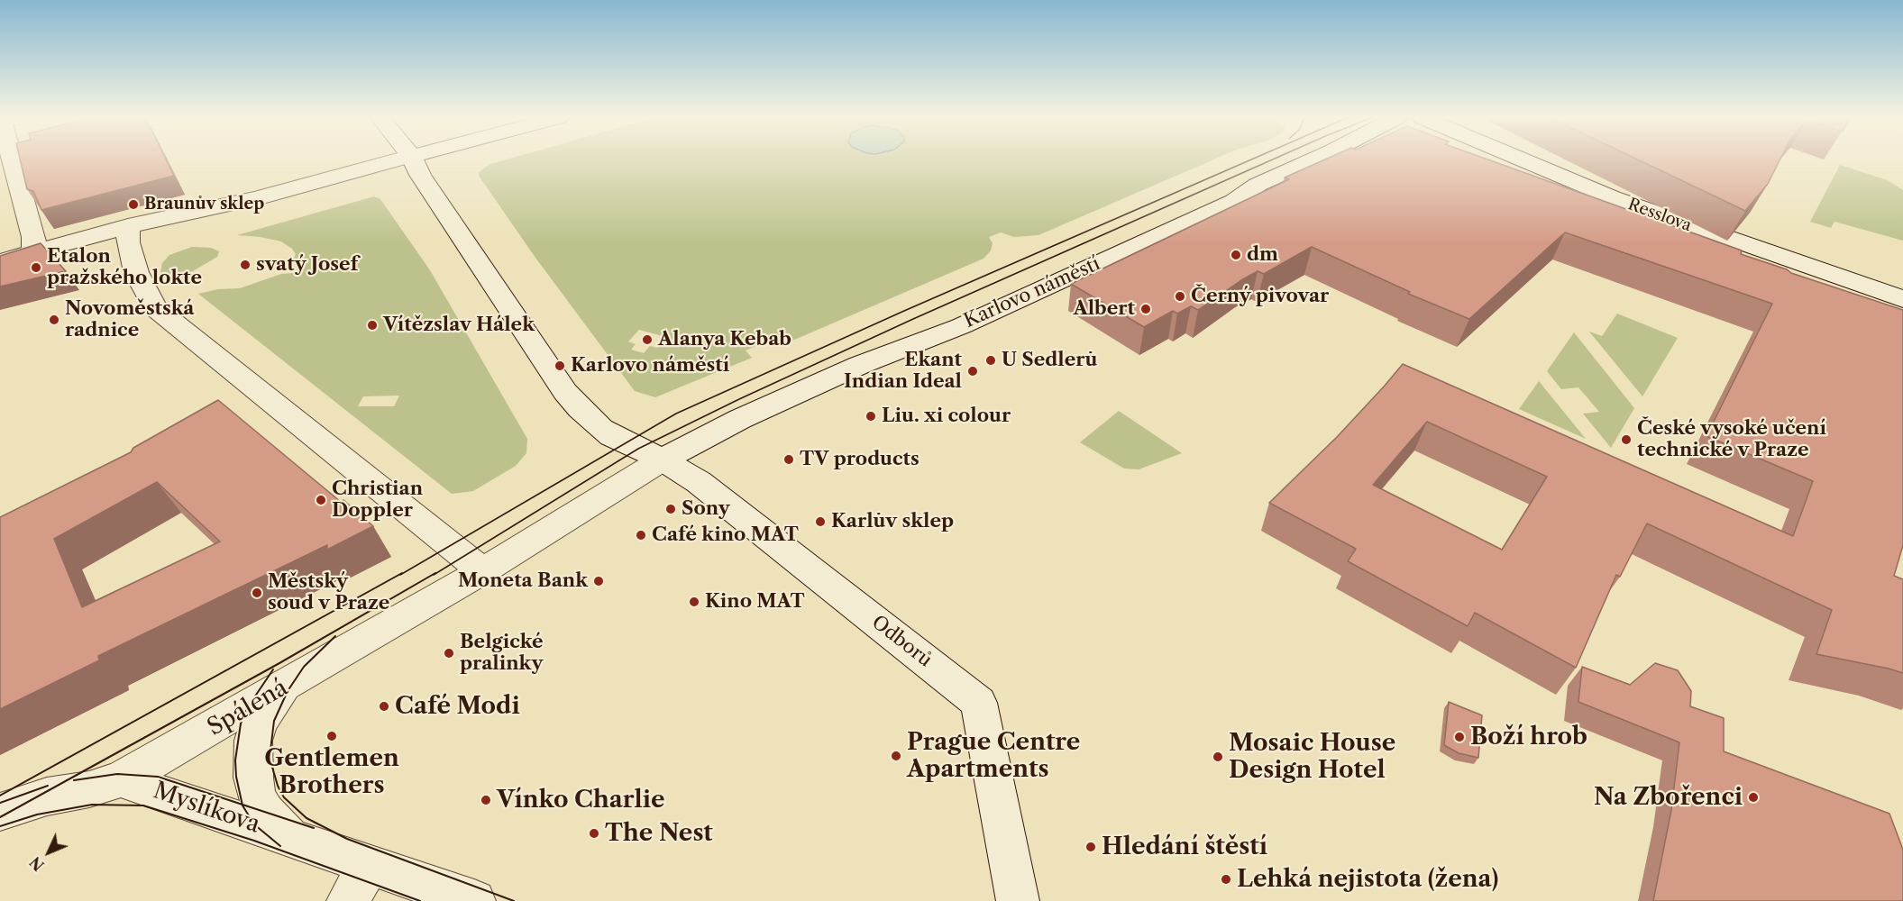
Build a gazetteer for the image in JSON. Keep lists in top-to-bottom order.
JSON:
{
  "streets": {
    "street": [
      "Resslova",
      "Karlovo náměstí",
      "Odborů",
      "Spálená",
      "Myslíkova"
    ]
  },
  "crossings": [
    ["Karlovo náměstí", "Odborů"],
    ["Karlovo náměstí", "Spálená"],
    ["Spálená", "Myslíkova"]
  ],
  "places": [
    "Braunův sklep",
    "dm",
    "svatý Josef",
    "Etalon pražského lokte",
    "Černý pivovar",
    "Albert",
    "Novoměstská radnice",
    "Vítězslav Hálek",
    "Alanya Kebab",
    "U Sedlerů",
    "Karlovo náměstí",
    "Ekant Indian Ideal",
    "Liu. xi colour",
    "České vysoké učení technické v Praze",
    "TV products",
    "Christian Doppler",
    "Sony",
    "Karlův sklep",
    "Café kino MAT",
    "Moneta Bank",
    "Městský soud v Praze",
    "Kino MAT",
    "Belgické pralinky",
    "Café Modi",
    "Gentlemen Brothers",
    "Boží hrob",
    "Prague Centre Apartments",
    "Mosaic House Design Hotel",
    "Na Zbořenci",
    "Vínko Charlie",
    "The Nest",
    "Hledání štěstí",
    "Lehká nejistota (žena)"
  ],
  "north": "bottom left"
}
